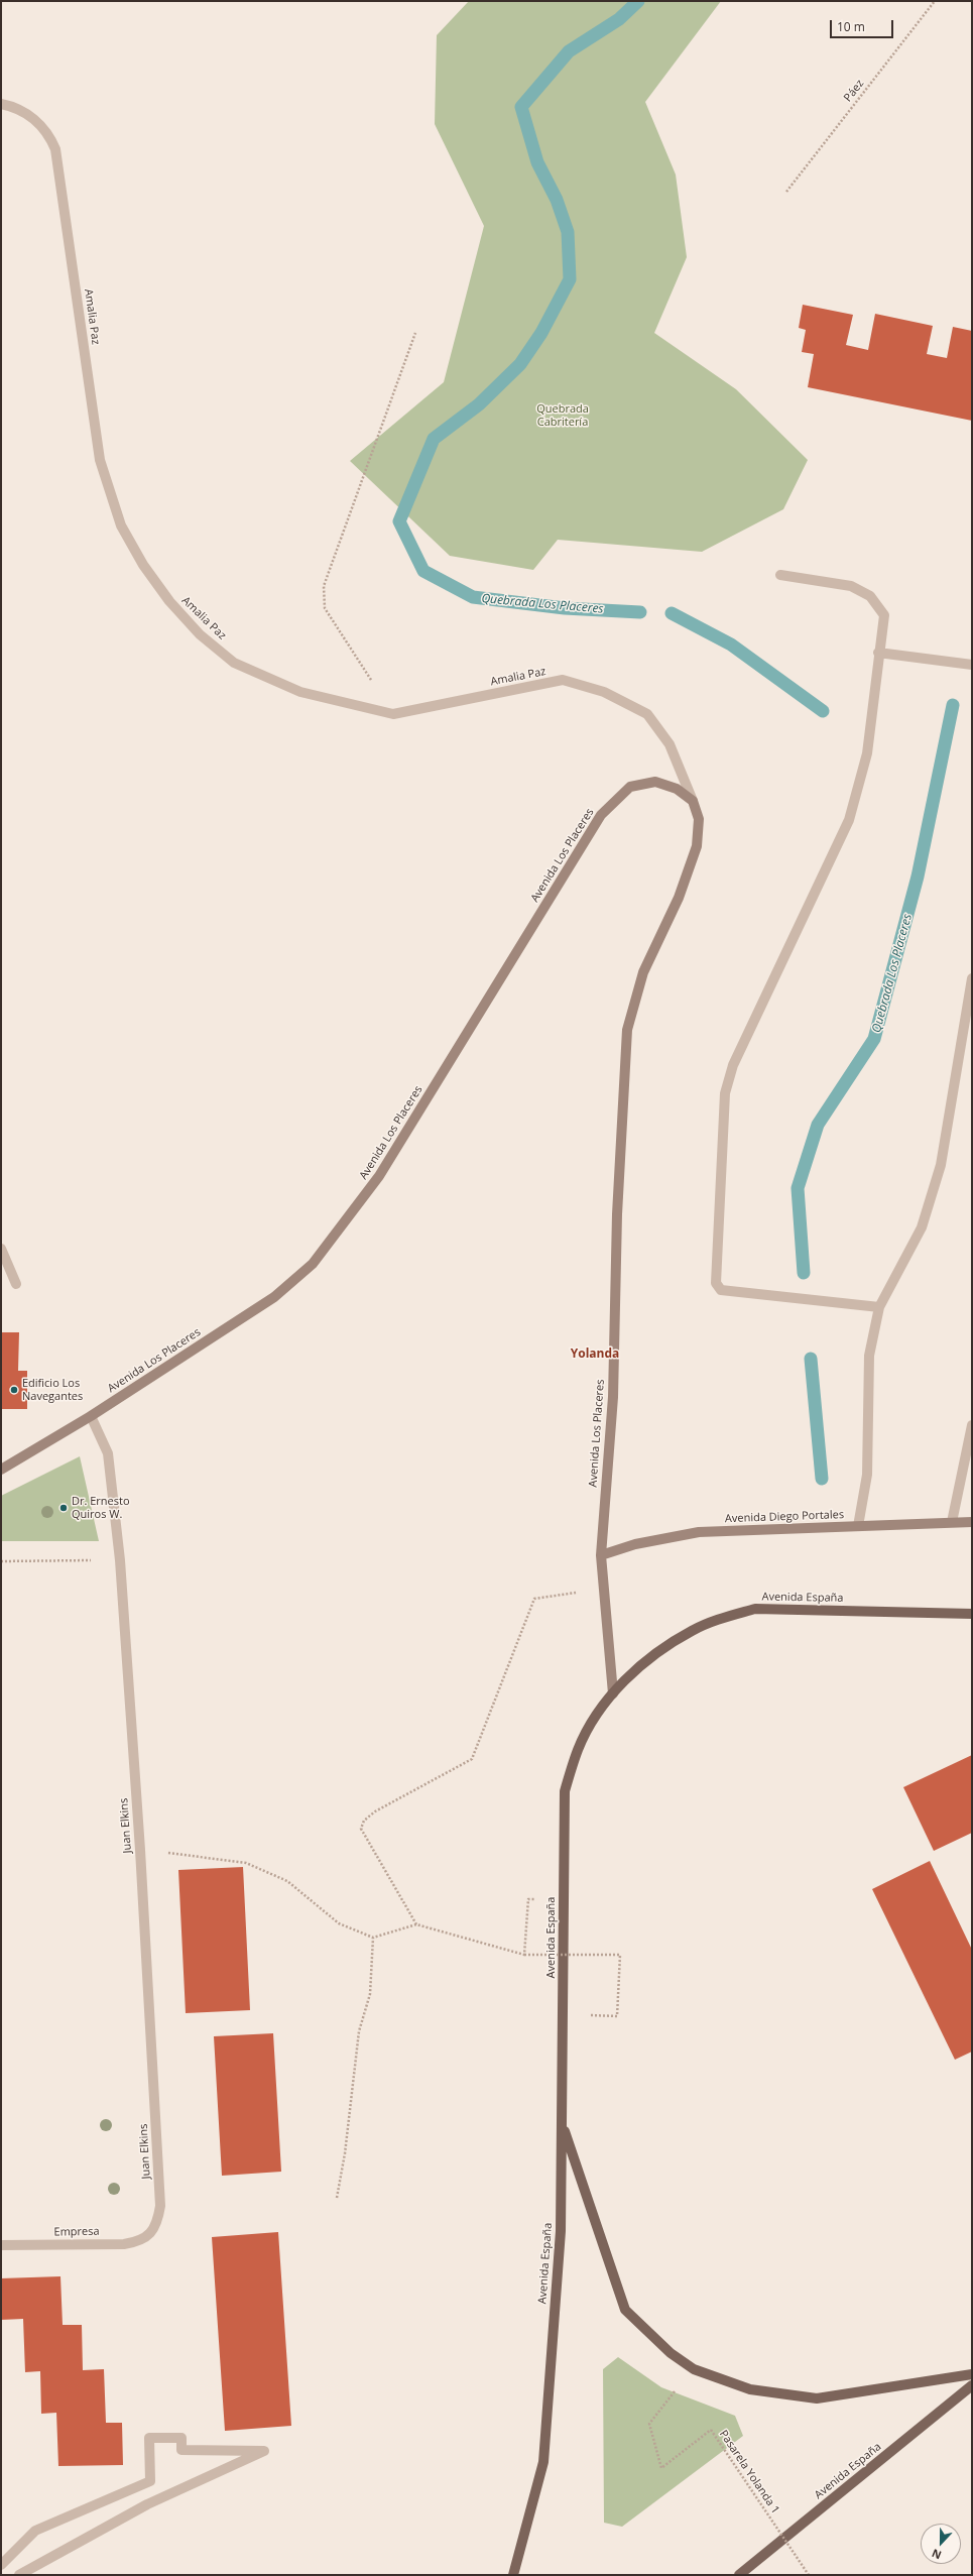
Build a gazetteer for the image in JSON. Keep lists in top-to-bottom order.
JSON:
{
  "streets": {
    "main road": ["Avenida Los Placeres", "Avenida Diego Portales", "Avenida España"],
    "street": ["Amalia Paz", "Juan Elkins", "Empresa"],
    "path": ["Páez", "Pasarela Yolanda 1"]
  },
  "crossings": [
    ["Amalia Paz", "Avenida Los Placeres"],
    ["Avenida Los Placeres", "Avenida Diego Portales"],
    ["Avenida Los Placeres", "Avenida España"],
    ["Avenida Los Placeres", "Juan Elkins"],
    ["Juan Elkins", "Empresa"]
  ],
  "districts": ["Yolanda"],
  "water": ["Quebrada Los Placeres"],
  "parks": ["Quebrada Cabritería"],
  "places": ["Edificio Los Navegantes", "Dr. Ernesto Quiros W."],
  "scale_bar": "10 m",
  "north": "bottom"
}
